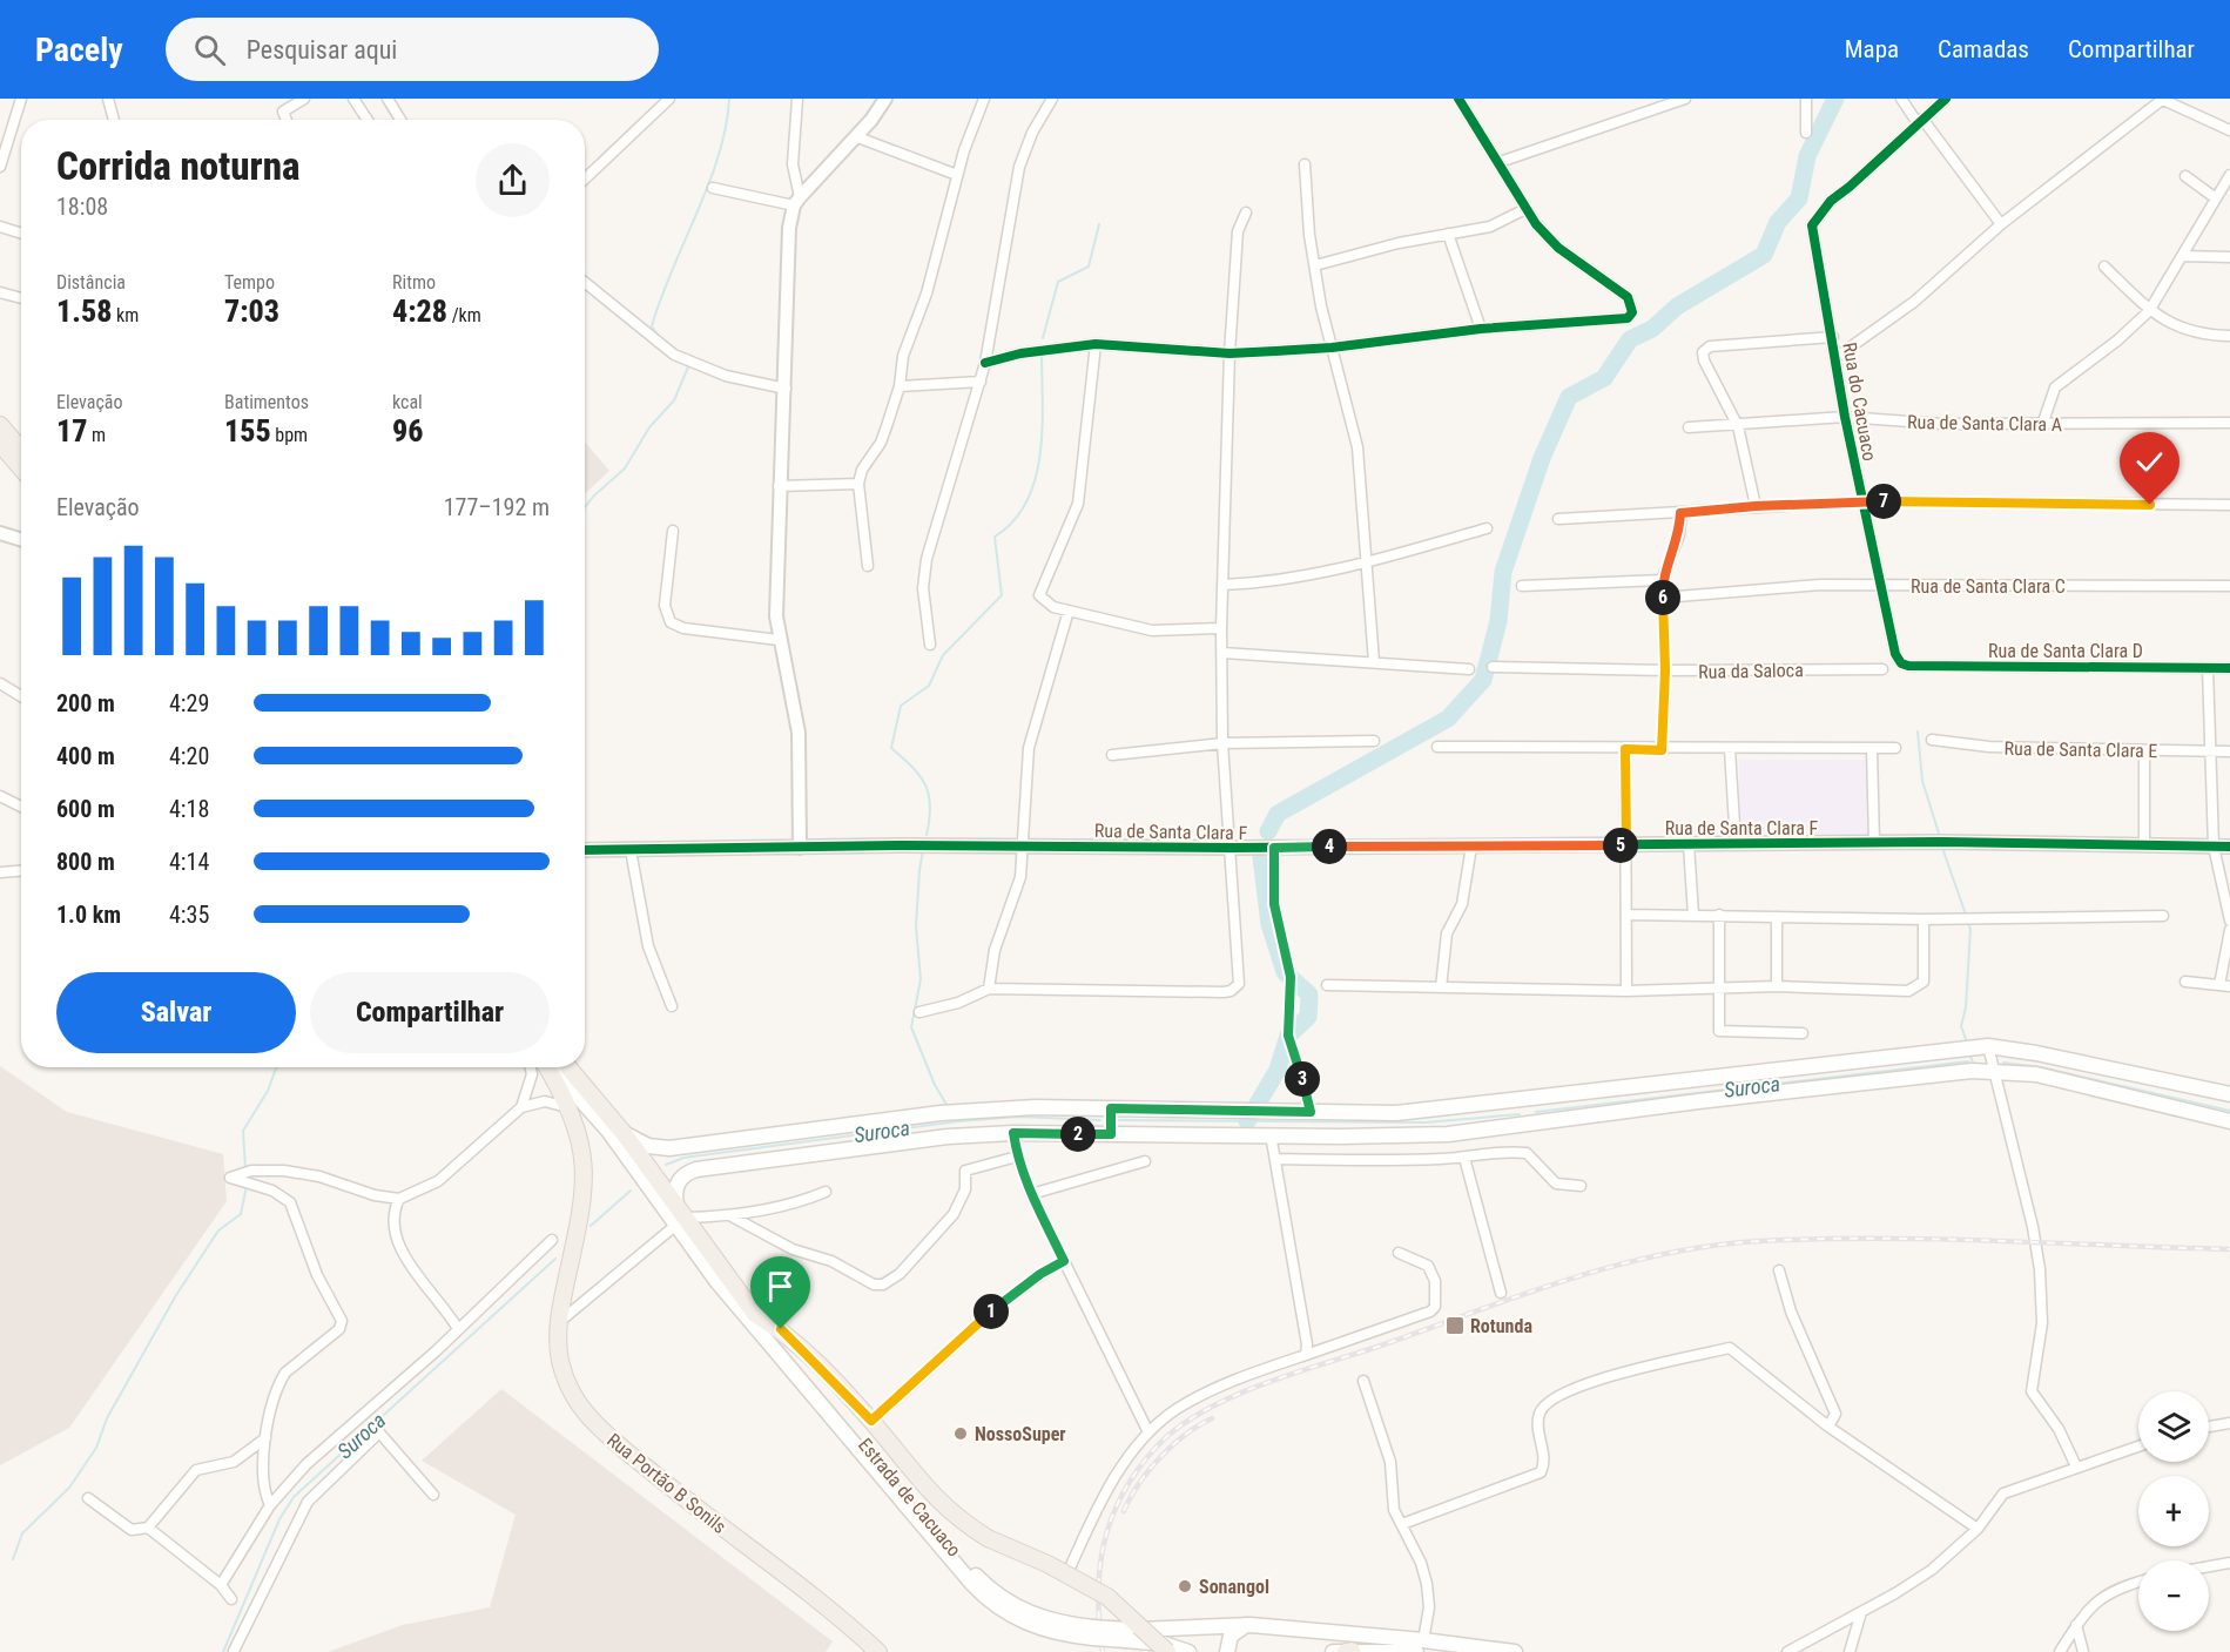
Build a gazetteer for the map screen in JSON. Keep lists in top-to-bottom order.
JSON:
{
  "streets": {
    "main road": ["Rua Portão B Sonils", "Estrada de Cacuaco"],
    "street": [
      "Rua do Cacuaco",
      "Rua de Santa Clara A",
      "Rua de Santa Clara C",
      "Rua de Santa Clara D",
      "Rua da Saloca",
      "Rua de Santa Clara E",
      "Rua de Santa Clara F"
    ]
  },
  "crossings": [
    ["Rua do Cacuaco", "Rua de Santa Clara A"],
    ["Rua do Cacuaco", "Rua de Santa Clara C"],
    ["Rua do Cacuaco", "Rua de Santa Clara D"],
    ["Rua Portão B Sonils", "Estrada de Cacuaco"]
  ],
  "water": ["Suroca"],
  "places": {
    "transit": ["Rotunda"],
    "other": ["NossoSuper", "Sonangol"]
  },
  "page": {
    "header": "Pacely",
    "search": "Pesquisar aqui",
    "nav": ["Mapa", "Camadas", "Compartilhar"],
    "heading": ["Corrida noturna", "18:08"],
    "stats": [
      ["Distância", "1.58 km"],
      ["Tempo", "7:03"],
      ["Ritmo", "4:28 /km"],
      ["Elevação", "17 m"],
      ["Batimentos", "155 bpm"],
      ["kcal", "96"]
    ],
    "chart": ["Elevação", "177–192 m"],
    "pins": [
      "7",
      "6",
      "5",
      "4",
      "3",
      "2",
      "1"
    ],
    "list": [
      {
        "name": "200 m",
        "note": "4:29"
      },
      {
        "name": "400 m",
        "note": "4:20"
      },
      {
        "name": "600 m",
        "note": "4:18"
      },
      {
        "name": "800 m",
        "note": "4:14"
      },
      {
        "name": "1.0 km",
        "note": "4:35"
      }
    ],
    "buttons": ["Salvar", "Compartilhar"],
    "map_buttons": ["+", "−"]
  }
}
